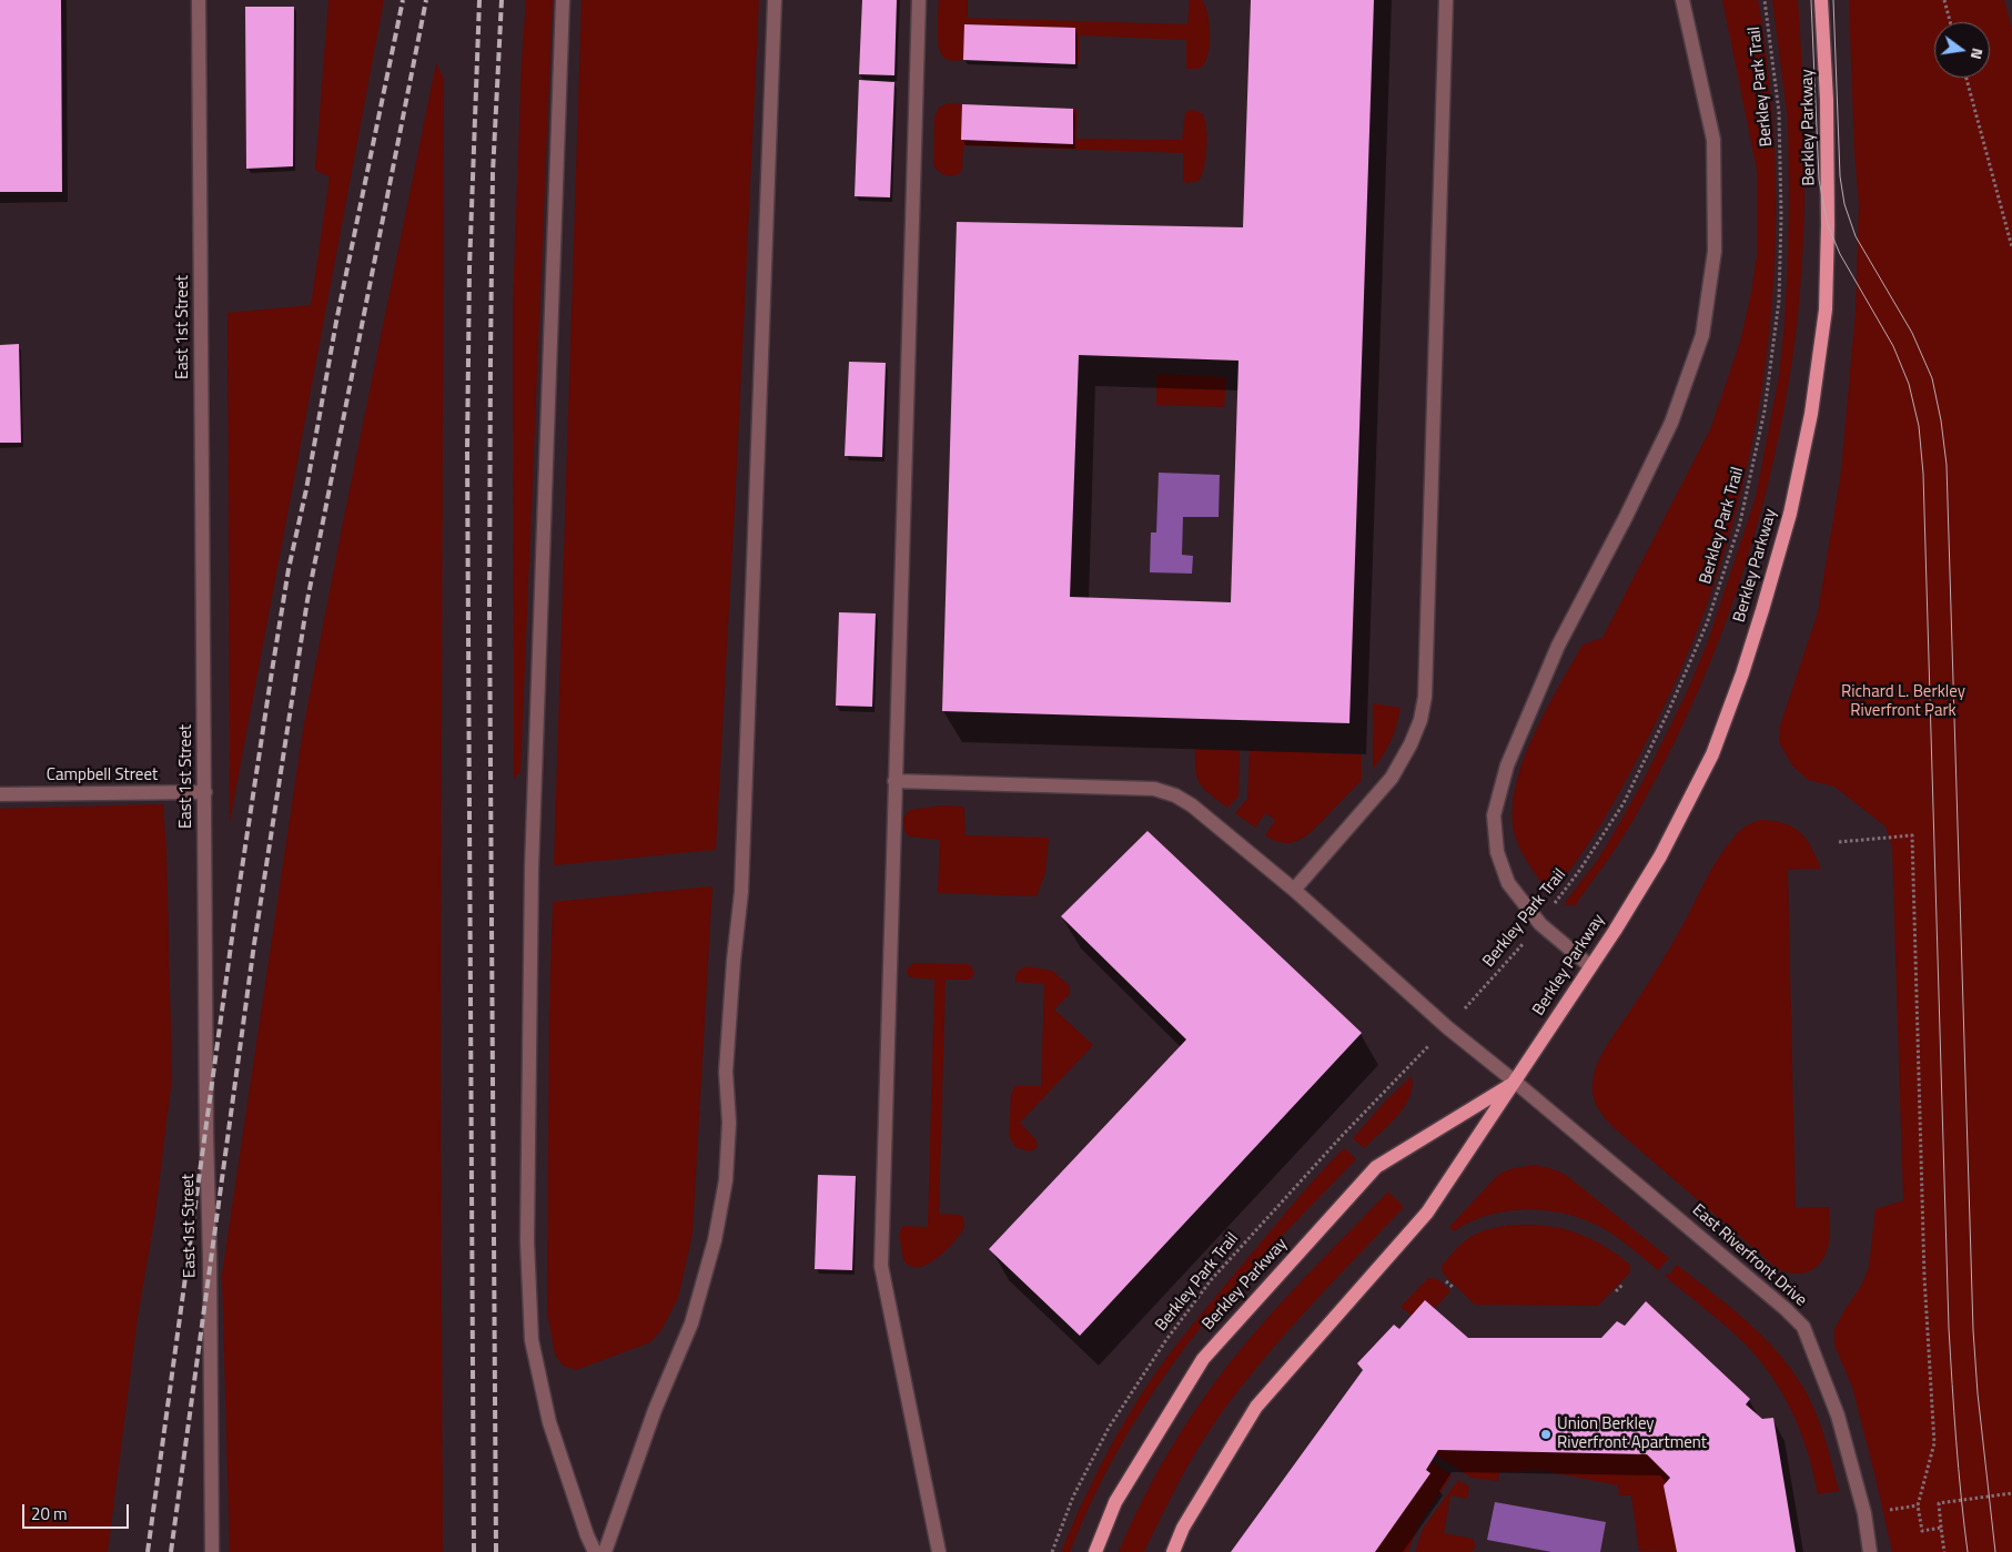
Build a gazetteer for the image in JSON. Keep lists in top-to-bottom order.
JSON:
{
  "streets": {
    "main road": ["Berkley Parkway"],
    "street": ["East 1st Street", "Campbell Street", "East Riverfront Drive"],
    "path": ["Berkley Park Trail"]
  },
  "crossings": [
    ["Berkley Parkway", "East Riverfront Drive"],
    ["East 1st Street", "Campbell Street"]
  ],
  "parks": ["Richard L. Berkley Riverfront Park"],
  "places": ["Union Berkley Riverfront Apartment"],
  "scale_bar": "20 m",
  "north": "right"
}
